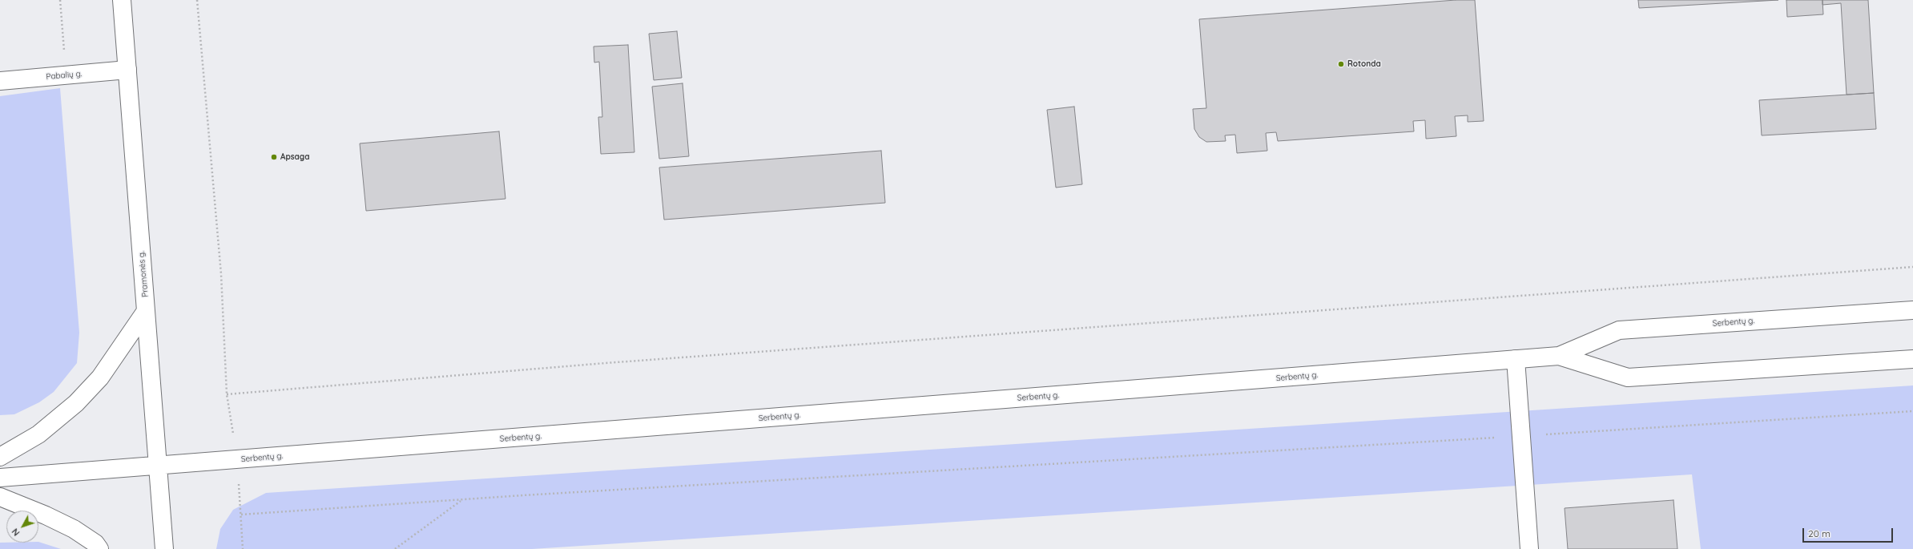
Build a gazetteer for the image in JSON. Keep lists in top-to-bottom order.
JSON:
{
  "streets": {
    "main road": ["Pabalių g.", "Pramonės g.", "Serbentų g."]
  },
  "crossings": [
    ["Pabalių g.", "Pramonės g."],
    ["Pramonės g.", "Serbentų g."]
  ],
  "places": ["Rotonda", "Apsaga"],
  "scale_bar": "20 m",
  "north": "bottom left"
}
